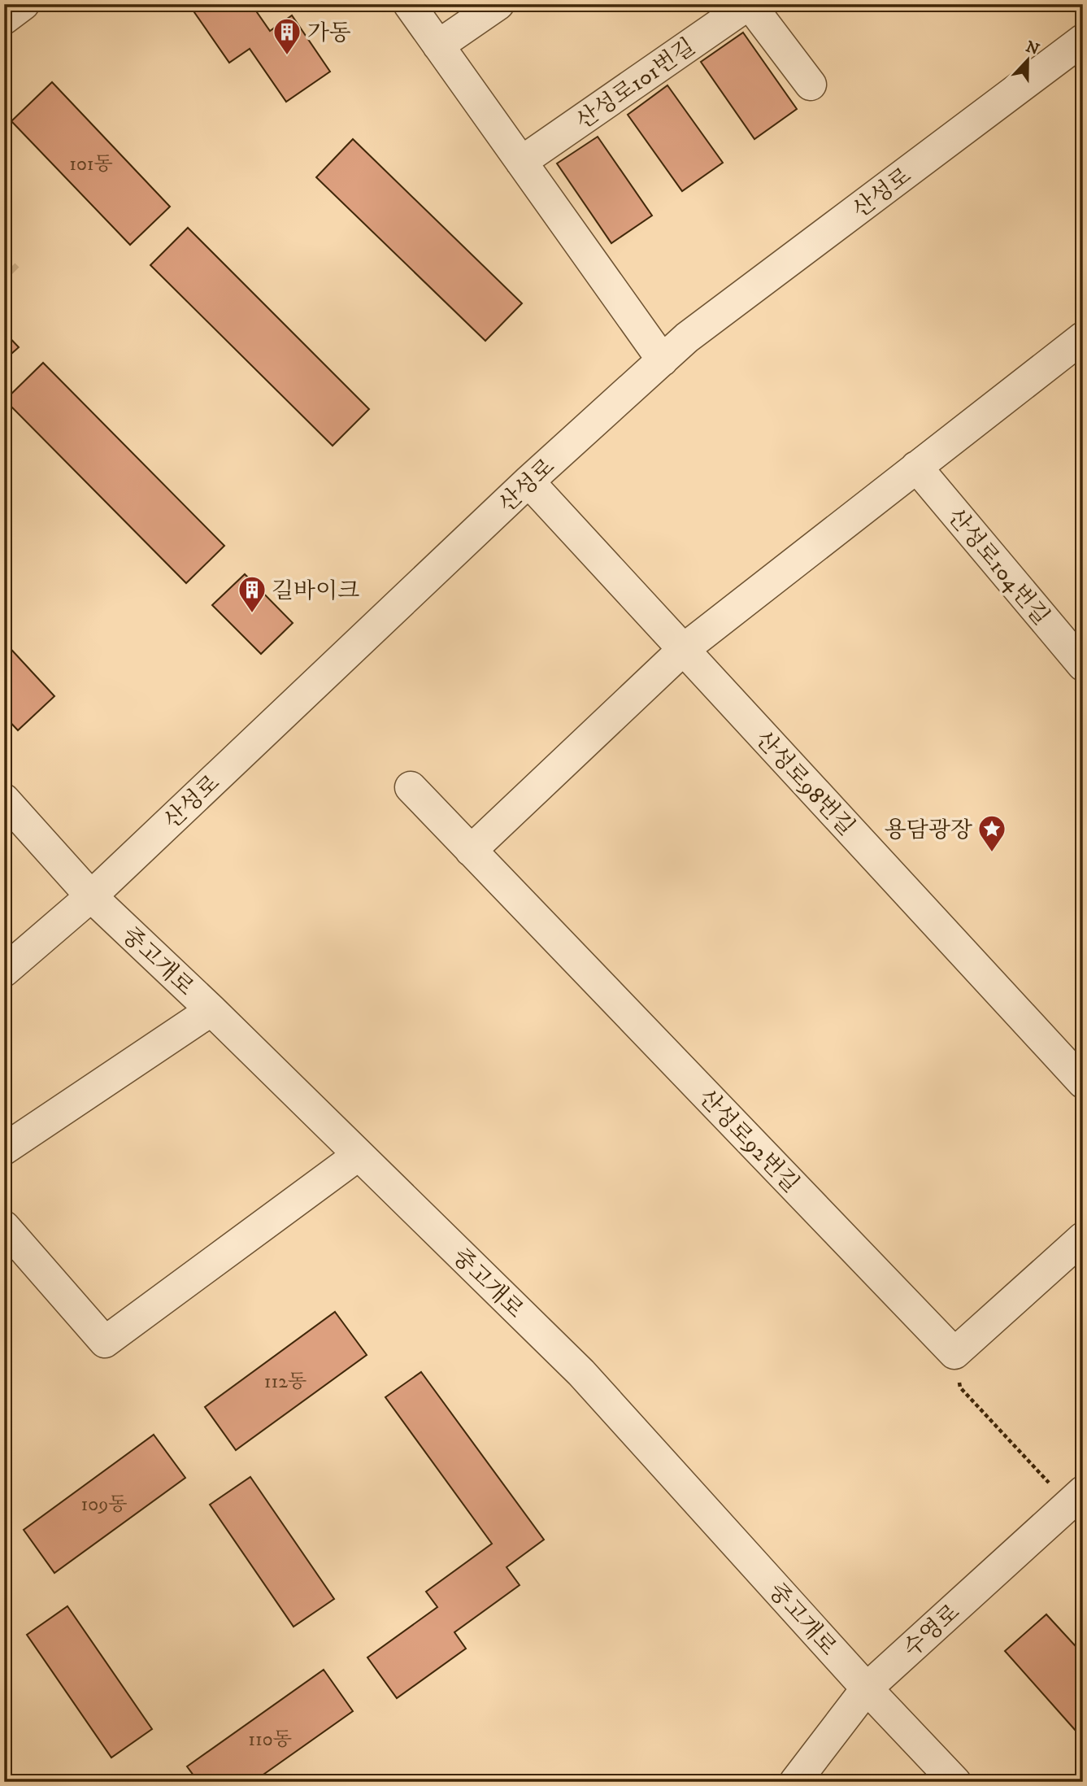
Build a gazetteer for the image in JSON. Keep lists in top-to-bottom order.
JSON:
{
  "streets": {
    "street": [
      "산성로101번길",
      "산성로",
      "산성로104번길",
      "산성로98번길",
      "중고개로",
      "산성로92번길",
      "수영로"
    ]
  },
  "crossings": [
    ["산성로", "산성로98번길"],
    ["산성로", "중고개로"],
    ["중고개로", "수영로"]
  ],
  "places": {
    "building": ["가동", "길바이크"],
    "place": ["용담광장"]
  },
  "house_numbers": [
    "101동",
    "112동",
    "109동",
    "110동"
  ],
  "north": "top"
}
